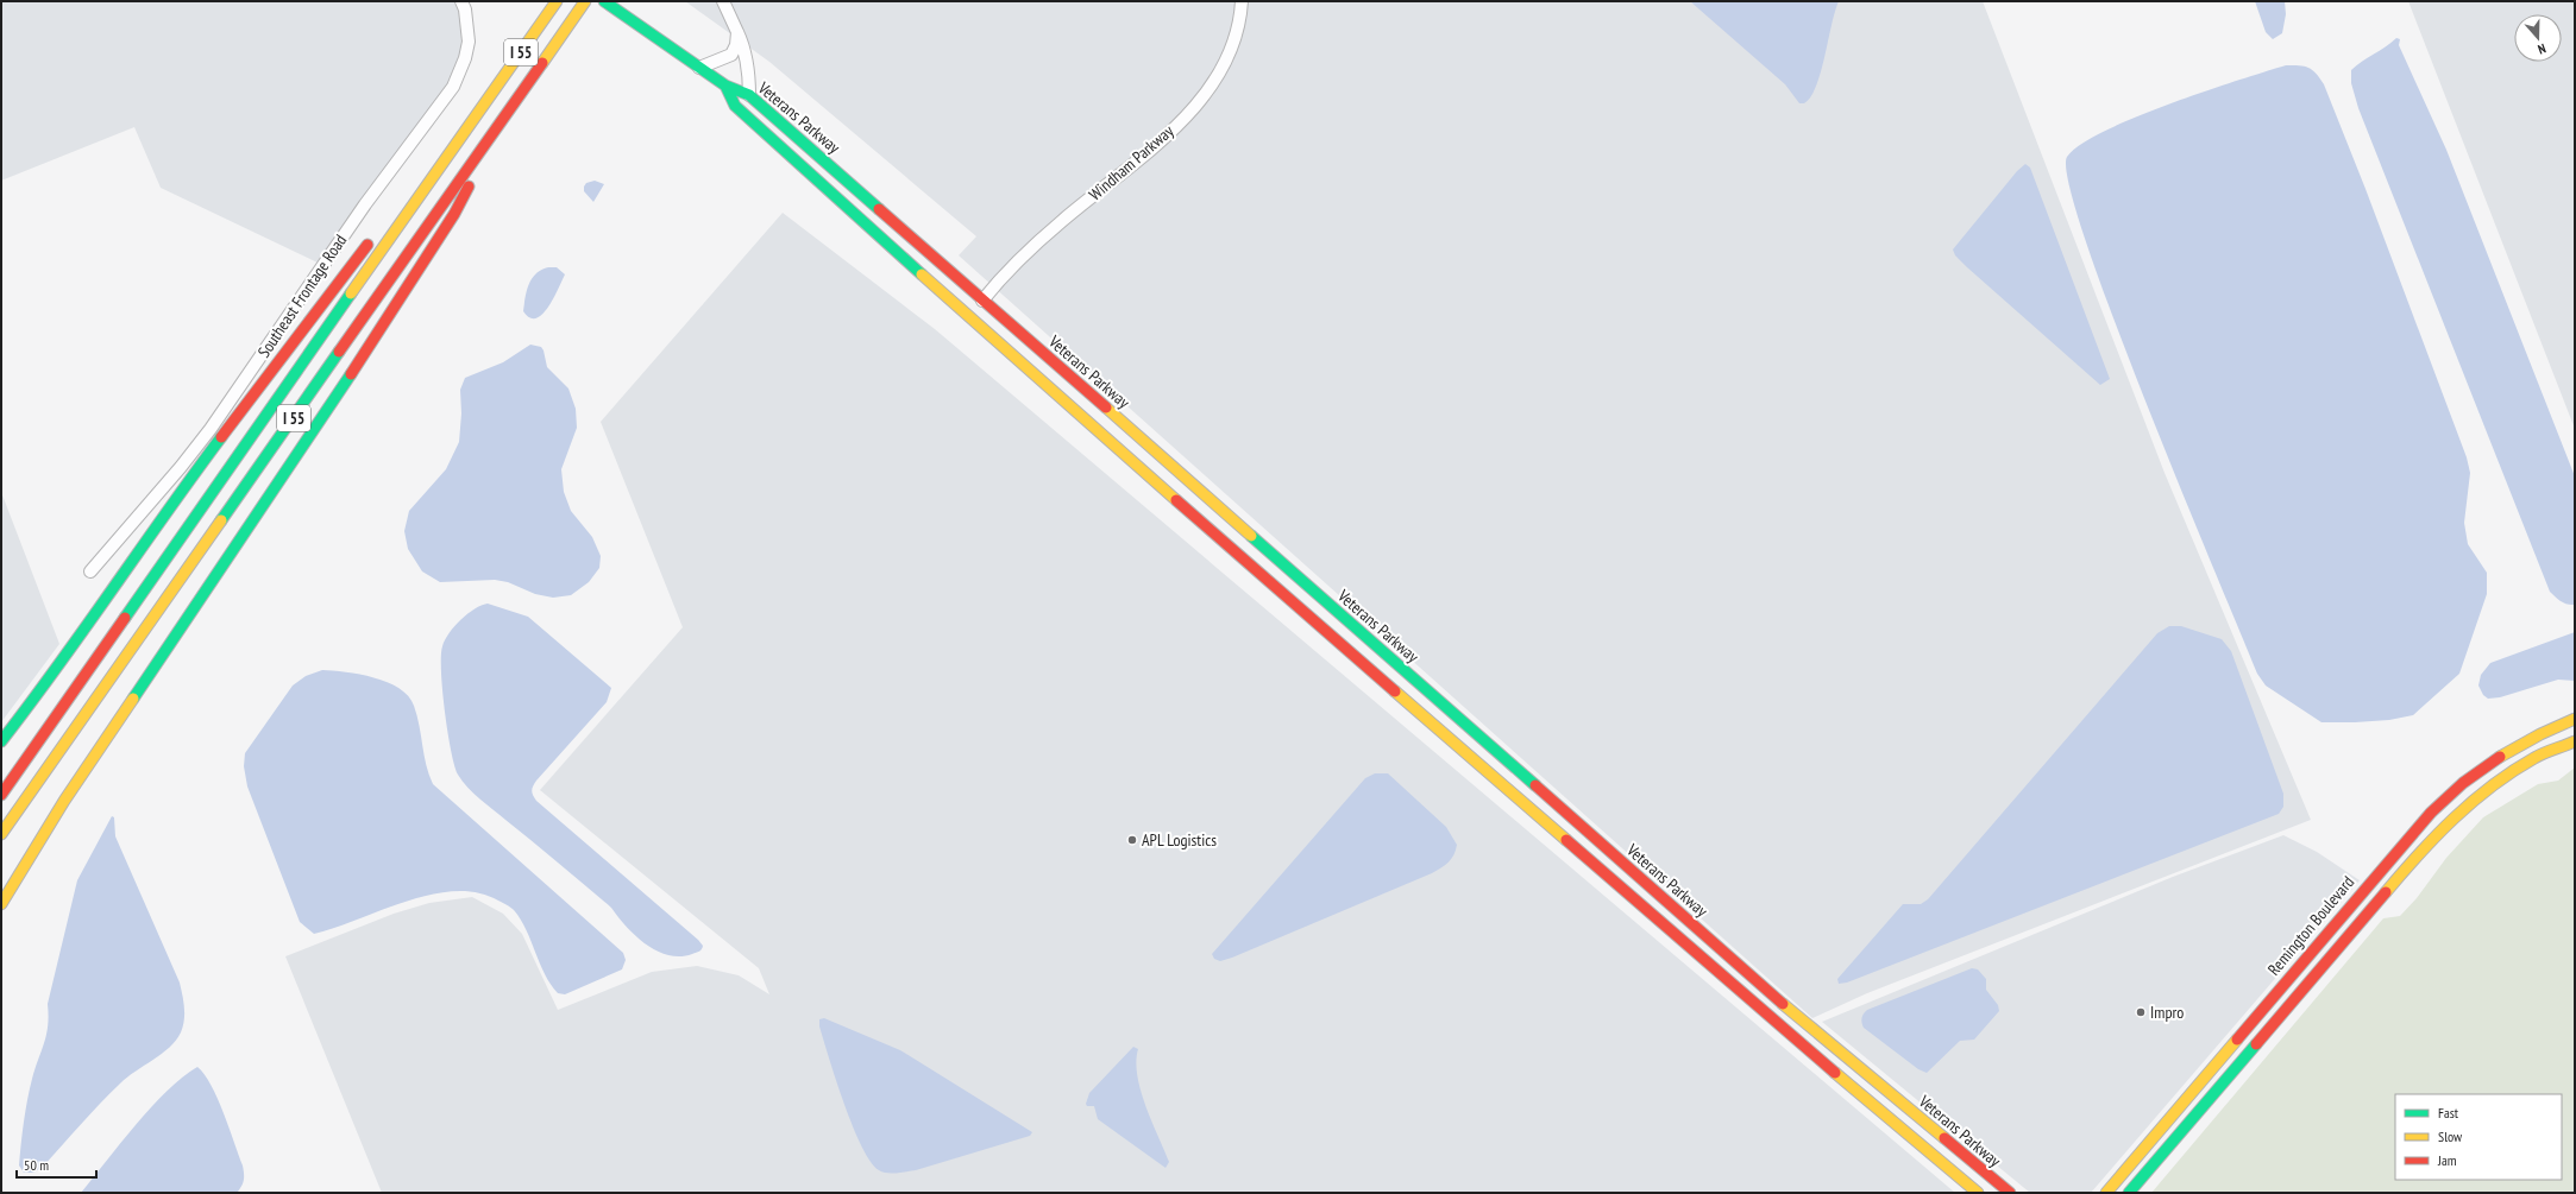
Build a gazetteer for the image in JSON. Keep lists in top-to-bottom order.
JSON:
{
  "streets": {
    "main road": ["I 55", "Veterans Parkway", "Remington Boulevard"],
    "street": ["Windham Parkway", "Southeast Frontage Road"]
  },
  "crossings": [
    ["Veterans Parkway", "Windham Parkway"]
  ],
  "places": ["APL Logistics", "Impro"],
  "legend": ["Fast", "Slow", "Jam"],
  "scale_bar": "50 m",
  "north": "bottom"
}
